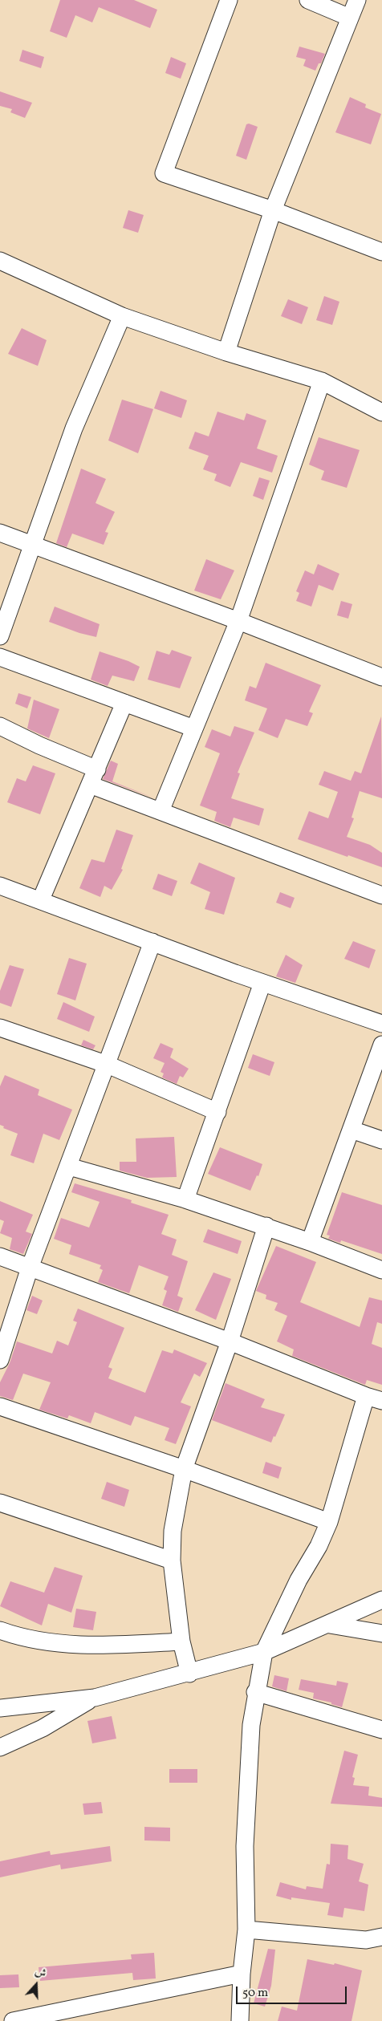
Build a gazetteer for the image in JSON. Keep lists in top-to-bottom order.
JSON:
{
  "scale_bar": "50 m",
  "north": "top"
}
